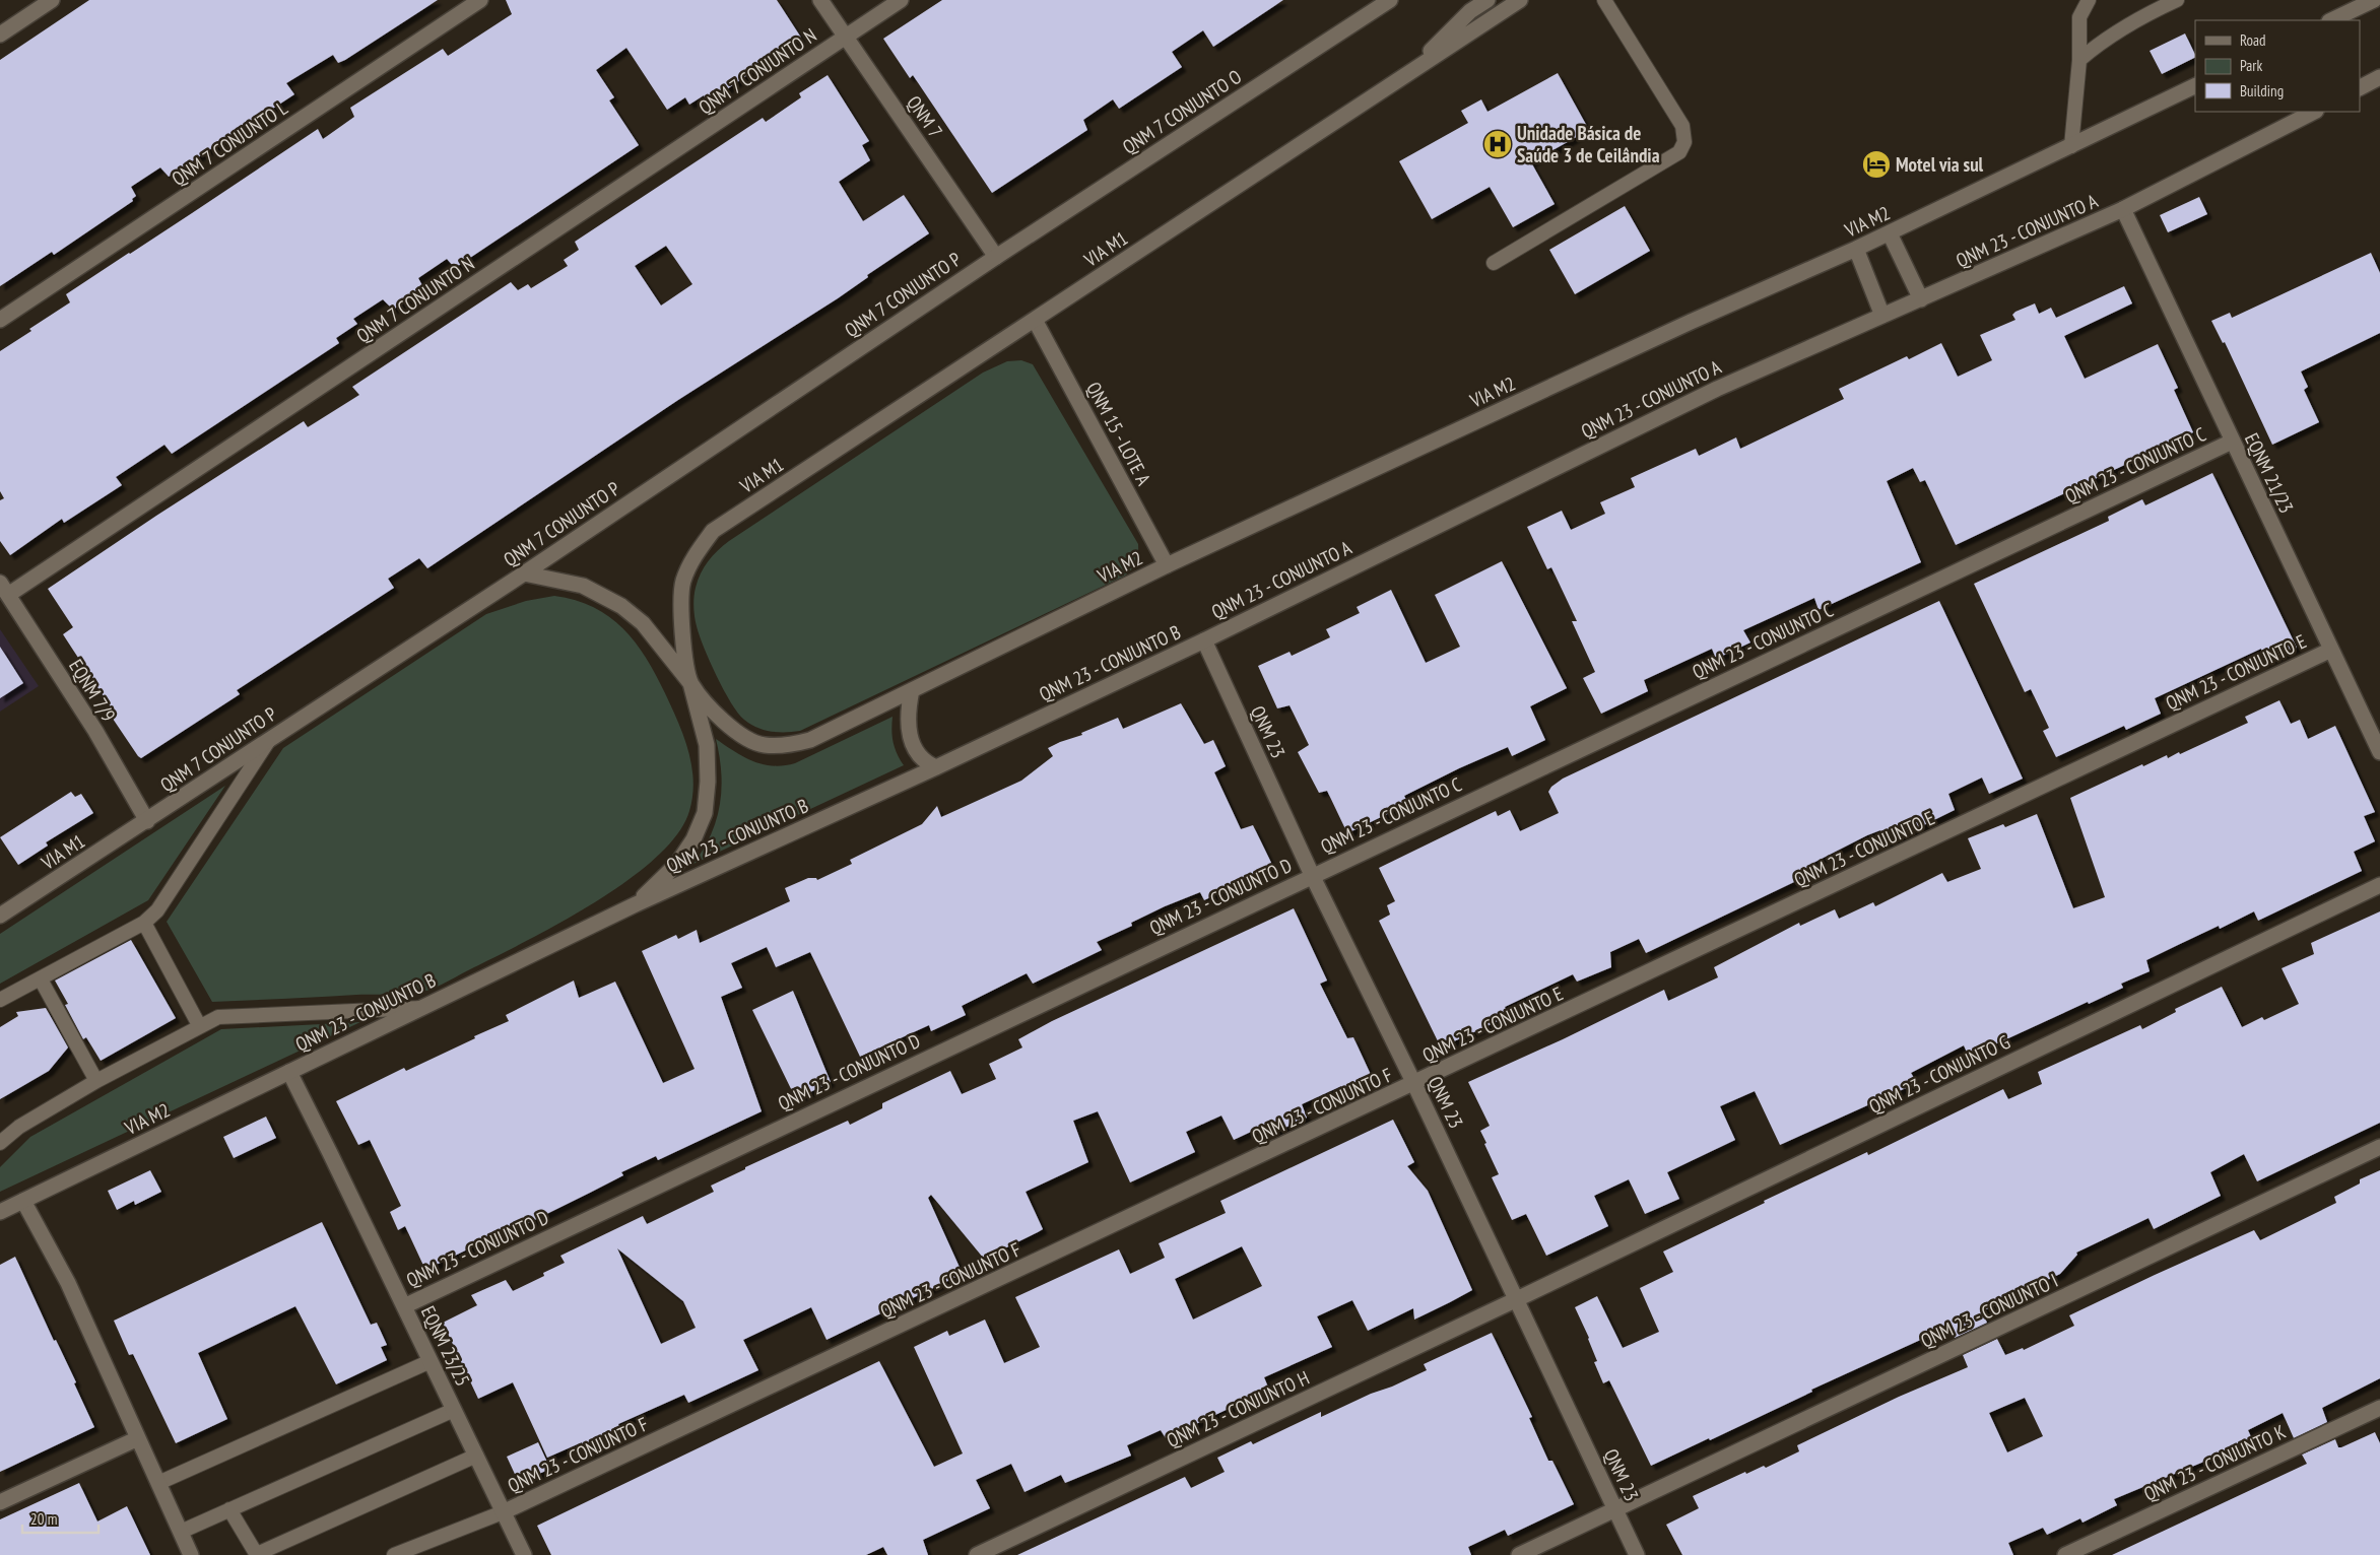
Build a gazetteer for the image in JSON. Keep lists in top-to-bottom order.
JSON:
{
  "streets": {
    "street": [
      "QNM 7 CONJUNTO N",
      "QNM 7 CONJUNTO O",
      "QNM 7",
      "QNM 7 CONJUNTO L",
      "VIA M2",
      "QNM 23 - CONJUNTO A",
      "VIA M1",
      "QNM 7 CONJUNTO P",
      "QNM 15 - LOTE A",
      "QNM 23 - CONJUNTO C",
      "EQNM 21/23",
      "QNM 23 - CONJUNTO B",
      "QNM 23 - CONJUNTO E",
      "EQNM 7/9",
      "QNM 23",
      "QNM 23 - CONJUNTO D",
      "QNM 23 - CONJUNTO G",
      "QNM 23 - CONJUNTO F",
      "QNM 23 - CONJUNTO I",
      "EQNM 23/25",
      "QNM 23 - CONJUNTO H",
      "QNM 23 - CONJUNTO K"
    ]
  },
  "crossings": [
    ["QNM 7 CONJUNTO N", "QNM 7"],
    ["QNM 7 CONJUNTO N", "EQNM 7/9"],
    ["QNM 7 CONJUNTO O", "QNM 7"],
    ["QNM 7 CONJUNTO O", "QNM 7 CONJUNTO P"],
    ["QNM 7", "QNM 7 CONJUNTO P"],
    ["VIA M2", "VIA M1"],
    ["VIA M2", "QNM 7 CONJUNTO P"],
    ["VIA M2", "QNM 15 - LOTE A"],
    ["VIA M2", "QNM 23 - CONJUNTO B"],
    ["VIA M2", "EQNM 23/25"],
    ["QNM 23 - CONJUNTO A", "EQNM 21/23"],
    ["QNM 23 - CONJUNTO A", "QNM 23 - CONJUNTO B"],
    ["QNM 23 - CONJUNTO A", "QNM 23"],
    ["VIA M1", "QNM 7 CONJUNTO P"],
    ["VIA M1", "QNM 15 - LOTE A"],
    ["VIA M1", "QNM 23 - CONJUNTO B"],
    ["VIA M1", "EQNM 7/9"],
    ["QNM 7 CONJUNTO P", "EQNM 7/9"],
    ["QNM 23 - CONJUNTO C", "EQNM 21/23"],
    ["QNM 23 - CONJUNTO C", "QNM 23"],
    ["QNM 23 - CONJUNTO C", "QNM 23 - CONJUNTO D"],
    ["EQNM 21/23", "QNM 23 - CONJUNTO E"],
    ["QNM 23 - CONJUNTO B", "QNM 23"],
    ["QNM 23 - CONJUNTO B", "EQNM 23/25"],
    ["QNM 23 - CONJUNTO E", "QNM 23"],
    ["QNM 23 - CONJUNTO E", "QNM 23 - CONJUNTO F"],
    ["QNM 23", "QNM 23 - CONJUNTO D"],
    ["QNM 23", "QNM 23 - CONJUNTO G"],
    ["QNM 23", "QNM 23 - CONJUNTO F"],
    ["QNM 23", "QNM 23 - CONJUNTO I"],
    ["QNM 23", "QNM 23 - CONJUNTO H"],
    ["QNM 23 - CONJUNTO D", "EQNM 23/25"],
    ["QNM 23 - CONJUNTO G", "QNM 23 - CONJUNTO H"],
    ["QNM 23 - CONJUNTO F", "EQNM 23/25"]
  ],
  "places": {
    "hospital": ["Unidade Básica de Saúde 3 de Ceilândia"],
    "hotel": ["Motel via sul"]
  },
  "legend": ["Road", "Park", "Building"],
  "scale_bar": "20 m"
}
